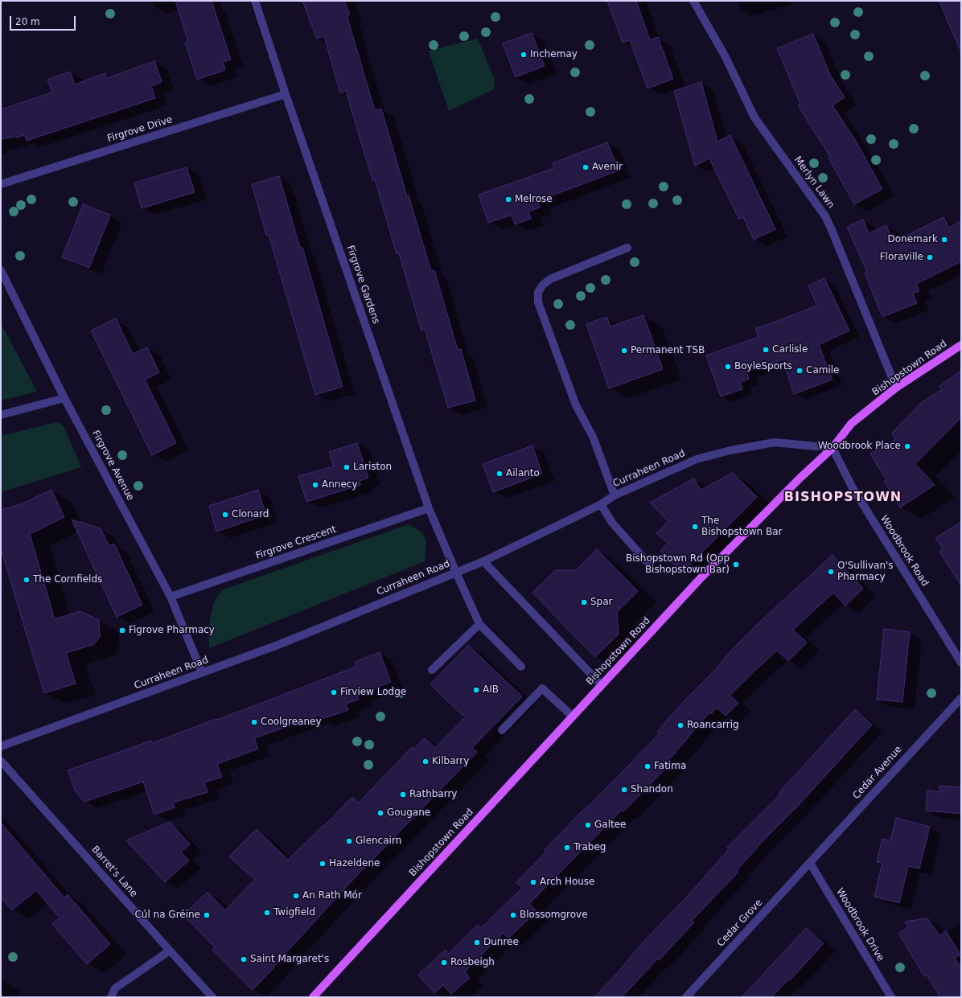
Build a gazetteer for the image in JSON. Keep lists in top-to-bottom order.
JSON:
{
  "streets": {
    "main road": ["Bishopstown Road"],
    "street": [
      "Firgrove Drive",
      "Merlyn Lawn",
      "Firgrove Gardens",
      "Firgrove Avenue",
      "Curraheen Road",
      "Firgrove Crescent",
      "Woodbrook Road",
      "Cedar Avenue",
      "Barret's Lane",
      "Cedar Grove",
      "Woodbrook Drive"
    ]
  },
  "crossings": [
    ["Firgrove Drive", "Firgrove Gardens"],
    ["Merlyn Lawn", "Bishopstown Road"],
    ["Firgrove Gardens", "Curraheen Road"],
    ["Firgrove Gardens", "Firgrove Crescent"],
    ["Bishopstown Road", "Curraheen Road"],
    ["Bishopstown Road", "Woodbrook Road"],
    ["Firgrove Avenue", "Curraheen Road"],
    ["Firgrove Avenue", "Firgrove Crescent"],
    ["Curraheen Road", "Woodbrook Road"],
    ["Cedar Avenue", "Cedar Grove"],
    ["Cedar Avenue", "Woodbrook Drive"],
    ["Cedar Grove", "Woodbrook Drive"]
  ],
  "districts": ["BISHOPSTOWN"],
  "places": [
    "Inchemay",
    "Avenir",
    "Melrose",
    "Donemark",
    "Floraville",
    "Carlisle",
    "Permanent TSB",
    "BoyleSports",
    "Camile",
    "Woodbrook Place",
    "Lariston",
    "Ailanto",
    "Annecy",
    "Clonard",
    "The Bishopstown Bar",
    "Bishopstown Rd (Opp Bishopstown Bar)",
    "O'Sullivan's Pharmacy",
    "The Cornfields",
    "Spar",
    "Figrove Pharmacy",
    "AIB",
    "Firview Lodge",
    "Coolgreaney",
    "Roancarrig",
    "Kilbarry",
    "Fatima",
    "Shandon",
    "Rathbarry",
    "Gougane",
    "Galtee",
    "Glencairn",
    "Trabeg",
    "Hazeldene",
    "Arch House",
    "An Rath Mór",
    "Twigfield",
    "Cúl na Gréine",
    "Blossomgrove",
    "Dunree",
    "Saint Margaret's",
    "Rosbeigh"
  ],
  "scale_bar": "20 m"
}
